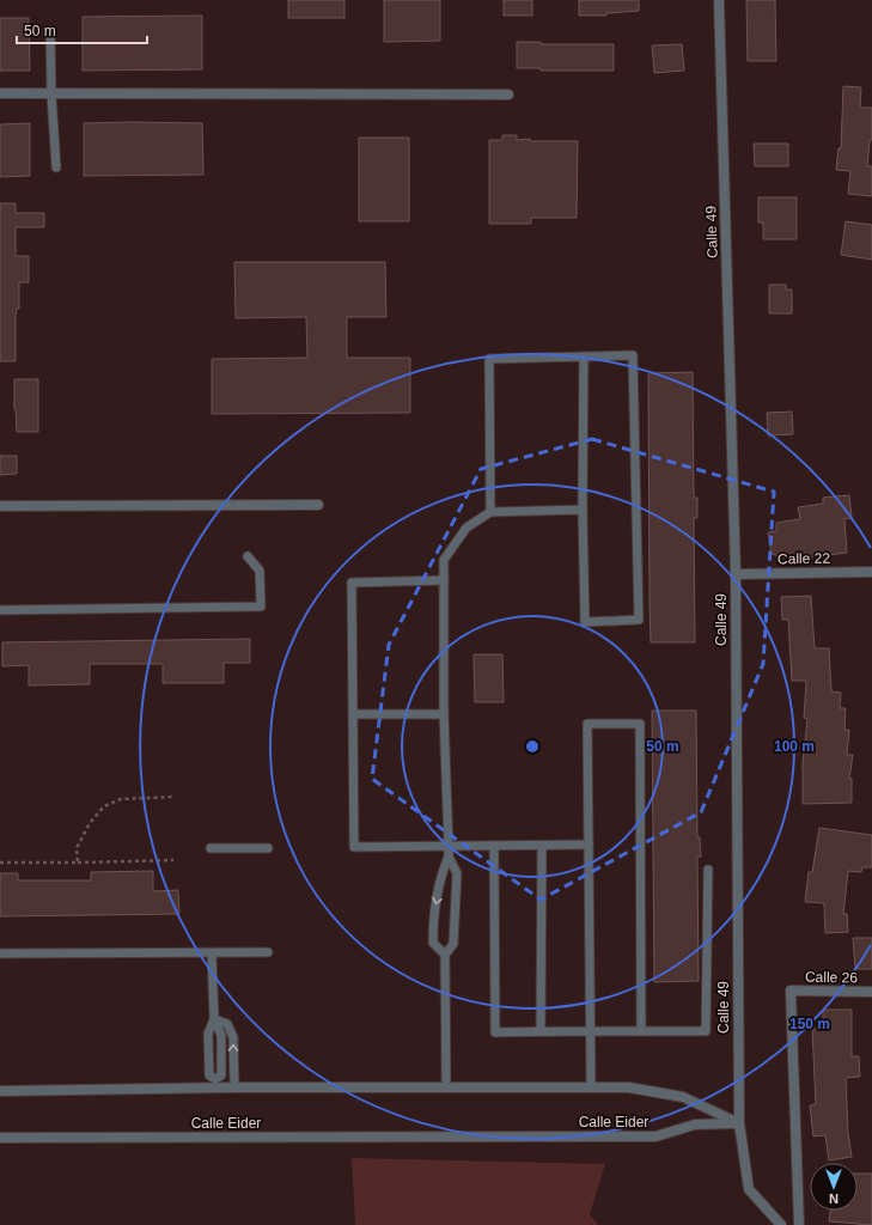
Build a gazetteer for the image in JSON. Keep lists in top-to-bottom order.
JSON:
{
  "streets": {
    "street": [
      "Calle 49",
      "Calle 22",
      "Calle 26",
      "Calle Eider"
    ]
  },
  "crossings": [
    ["Calle 49", "Calle 22"],
    ["Calle 49", "Calle Eider"]
  ],
  "scale_bar": "50 m",
  "north": "bottom",
  "rings": ["50 m", "100 m", "150 m"]
}
